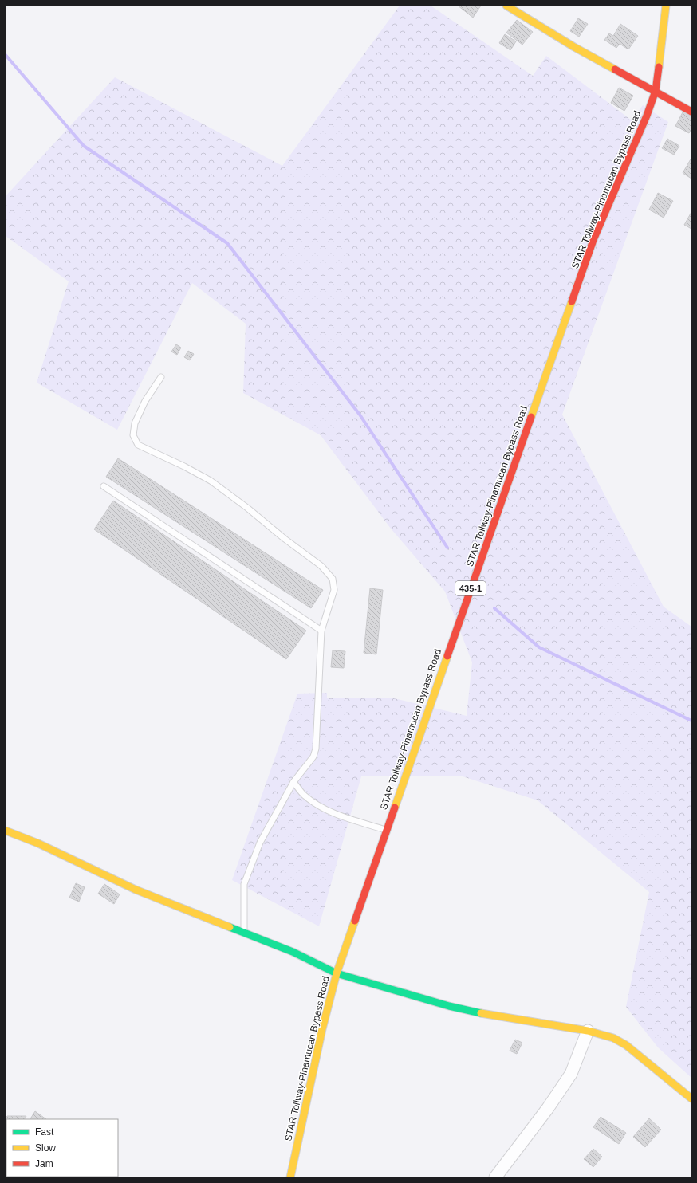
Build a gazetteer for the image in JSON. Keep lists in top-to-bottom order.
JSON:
{
  "streets": {
    "main road": ["STAR Tollway-Pinamucan Bypass Road", "435-1"]
  },
  "legend": ["Fast", "Slow", "Jam"]
}
